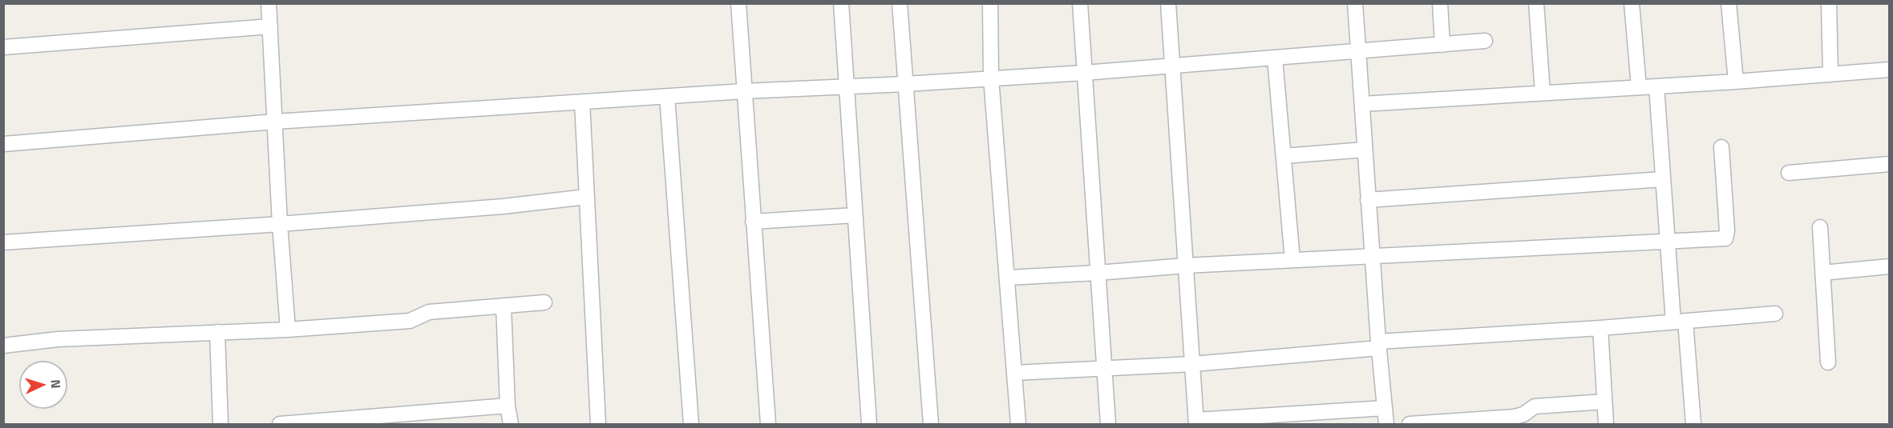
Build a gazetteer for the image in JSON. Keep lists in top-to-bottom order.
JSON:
{
  "north": "right"
}
